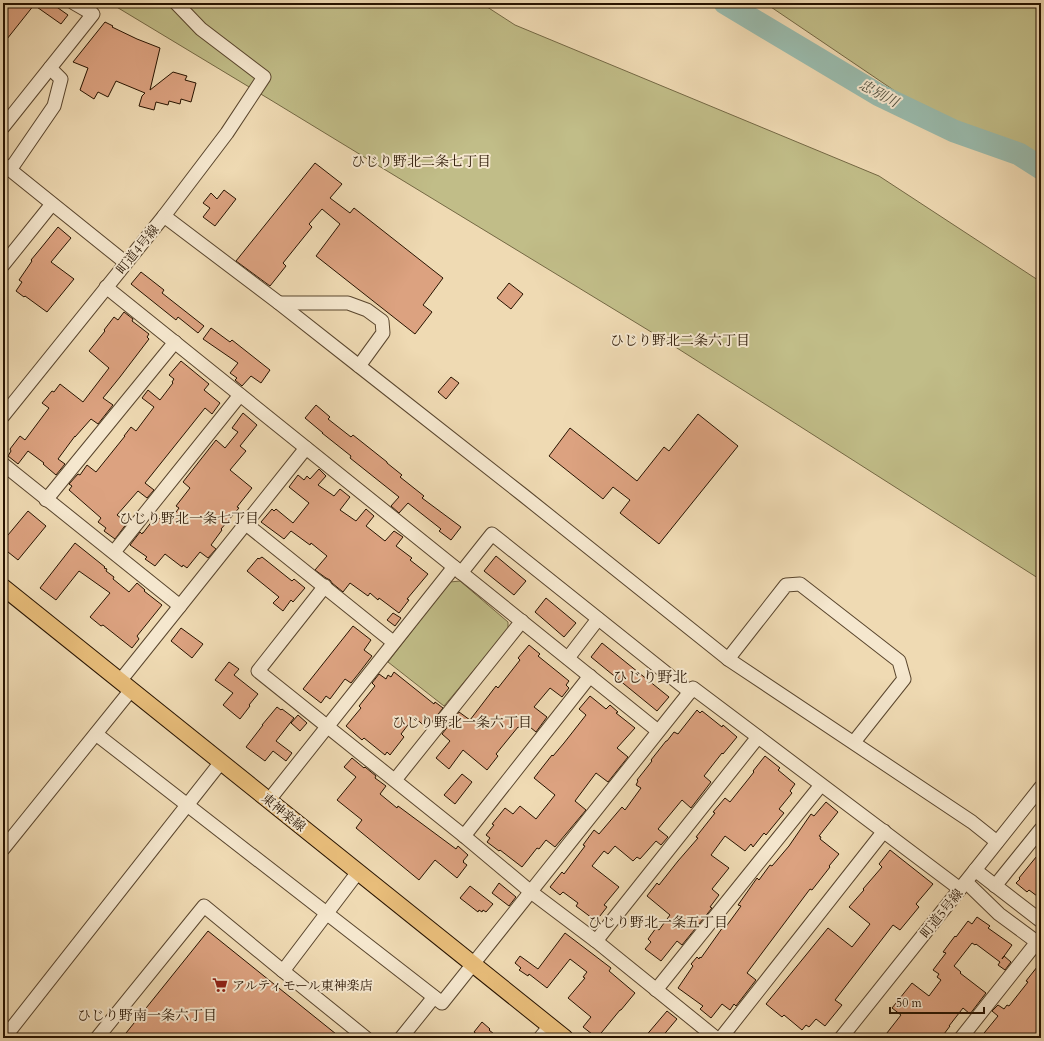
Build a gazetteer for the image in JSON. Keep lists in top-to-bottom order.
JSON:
{
  "streets": {
    "main road": ["東神楽線"],
    "street": ["町道4号線", "町道5号線"]
  },
  "districts": [
    "ひじり野北二条七丁目",
    "ひじり野北二条六丁目",
    "ひじり野北一条七丁目",
    "ひじり野北",
    "ひじり野北一条六丁目",
    "ひじり野北一条五丁目",
    "ひじり野南一条六丁目"
  ],
  "water": ["忠別川"],
  "places": {
    "supermarket": ["アルティモール東神楽店"]
  },
  "scale_bar": "50 m"
}
